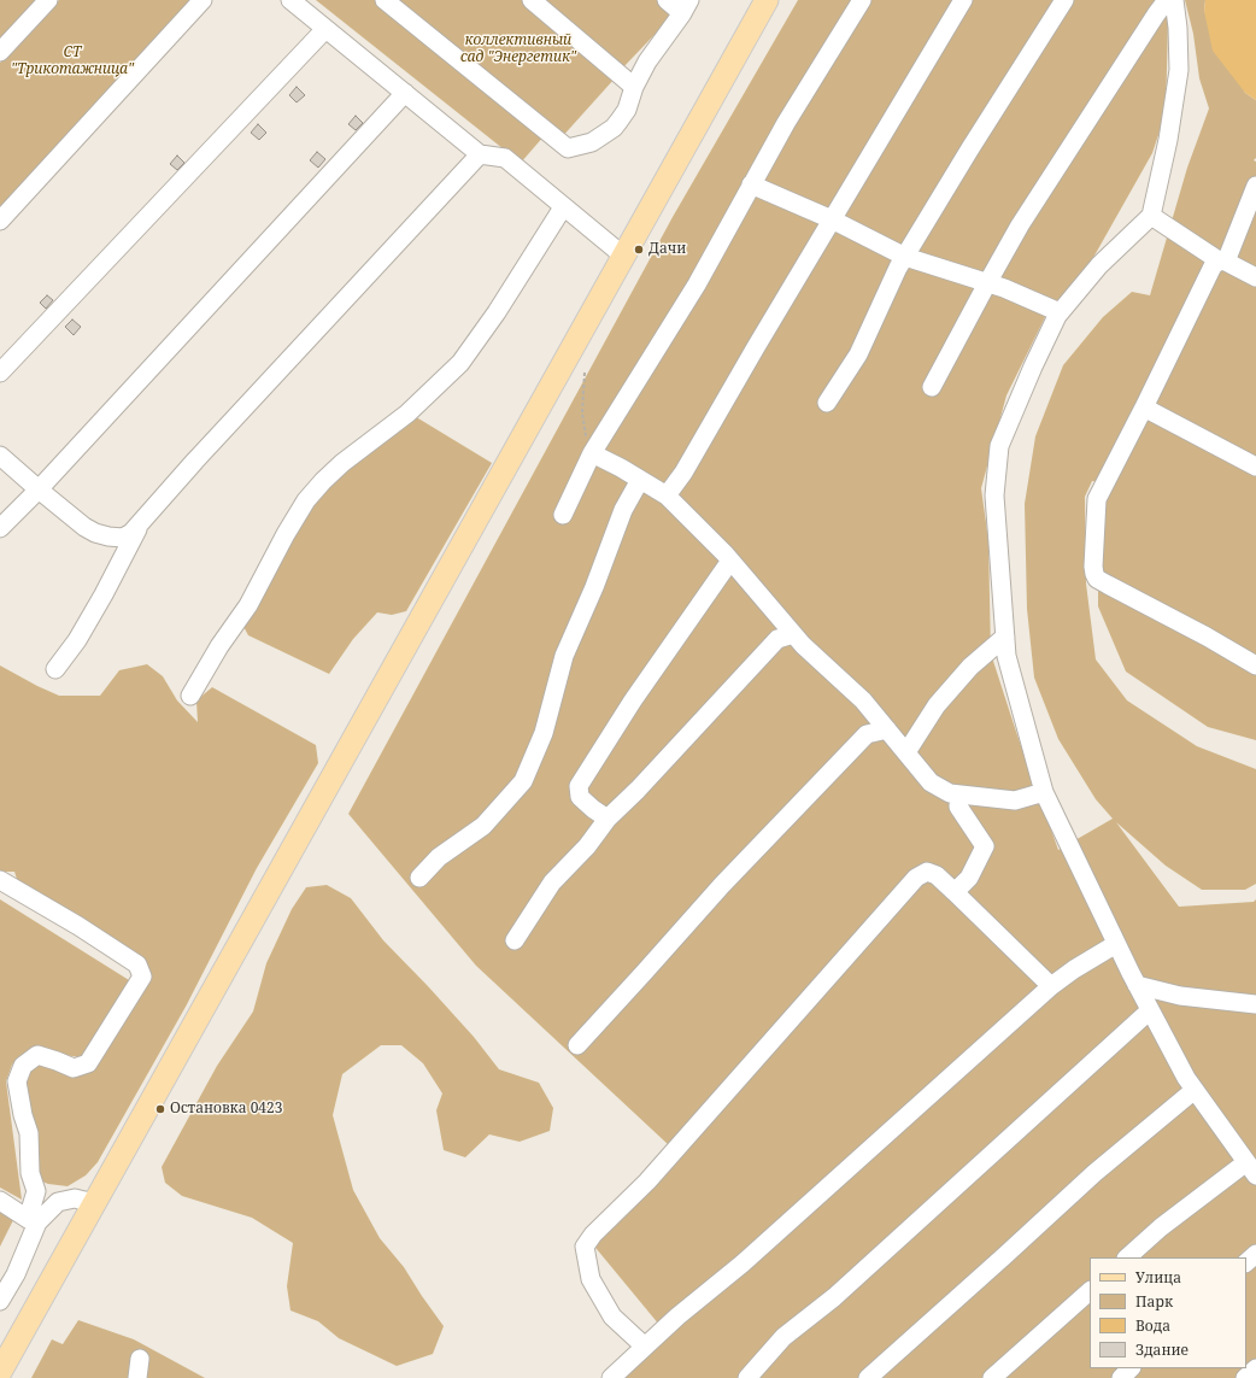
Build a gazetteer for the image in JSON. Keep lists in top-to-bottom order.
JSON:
{
  "parks": ["коллективный сад \"Энергетик\"", "СТ \"Трикотажница\""],
  "places": ["Дачи", "Остановка 0423"],
  "legend": [
    "Улица",
    "Парк",
    "Вода",
    "Здание"
  ]
}
